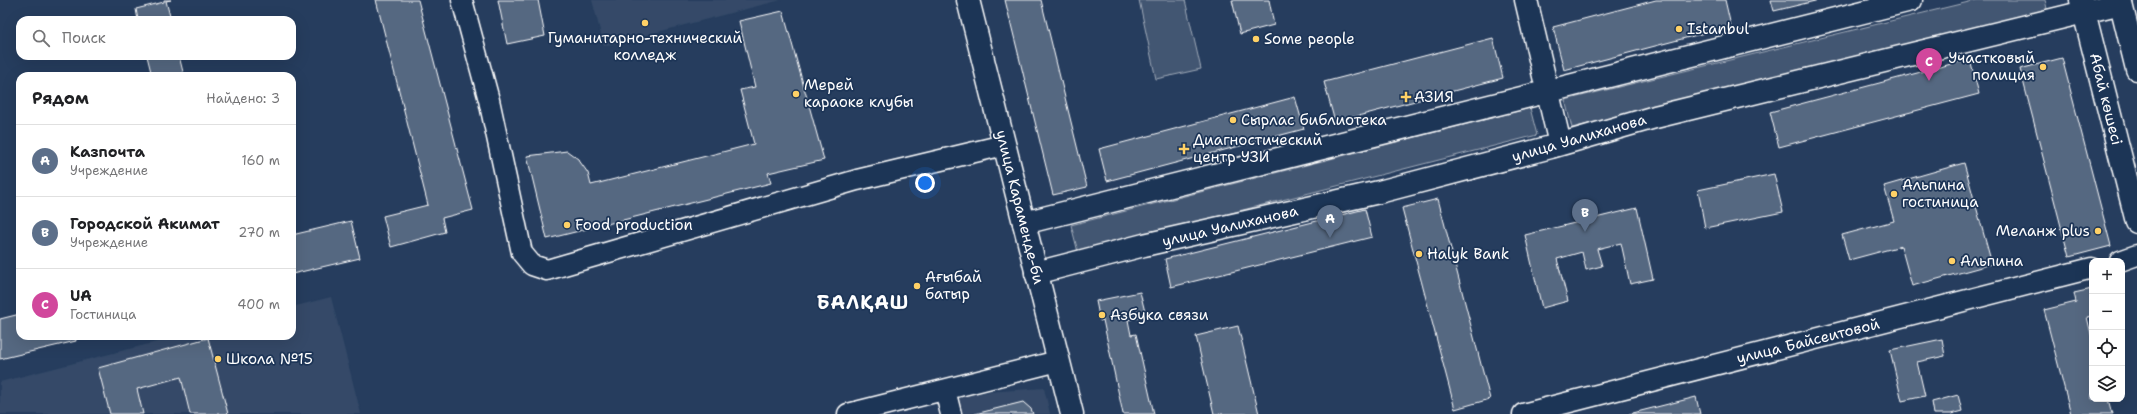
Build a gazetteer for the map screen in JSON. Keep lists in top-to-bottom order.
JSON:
{
  "streets": {
    "street": [
      "Абай көшесі",
      "улица Уалиханова",
      "улица Караменде-би",
      "улица Байсеитовой"
    ]
  },
  "crossings": [
    ["Абай көшесі", "улица Уалиханова"],
    ["улица Уалиханова", "улица Караменде-би"]
  ],
  "districts": ["БАЛҚАШ"],
  "places": {
    "other": [
      "Гуманитарно-технический колледж",
      "Istanbul",
      "Some people",
      "Участковый полиция",
      "Мерей караоке клубы",
      "Сырлас библиотека",
      "Альпина гостиница",
      "Food production",
      "Меланж plus",
      "Halyk Bank",
      "Альпина",
      "Ағыбай батыр",
      "Азбука связи",
      "Школа №15"
    ],
    "health": ["АЗИЯ", "Диагностический центр УЗИ"]
  },
  "page": {
    "search": "Поиск",
    "pins": ["C", "B", "A"],
    "heading": ["Рядом", "Найдено: 3"],
    "list": [
      {
        "mark": "A",
        "name": "Казпочта",
        "note": "Учреждение",
        "value": "160 m"
      },
      {
        "mark": "B",
        "name": "Городской Акимат",
        "note": "Учреждение",
        "value": "270 m"
      },
      {
        "mark": "C",
        "name": "UA",
        "note": "Гостиница",
        "value": "400 m"
      }
    ],
    "map_buttons": ["+", "−"]
  }
}
